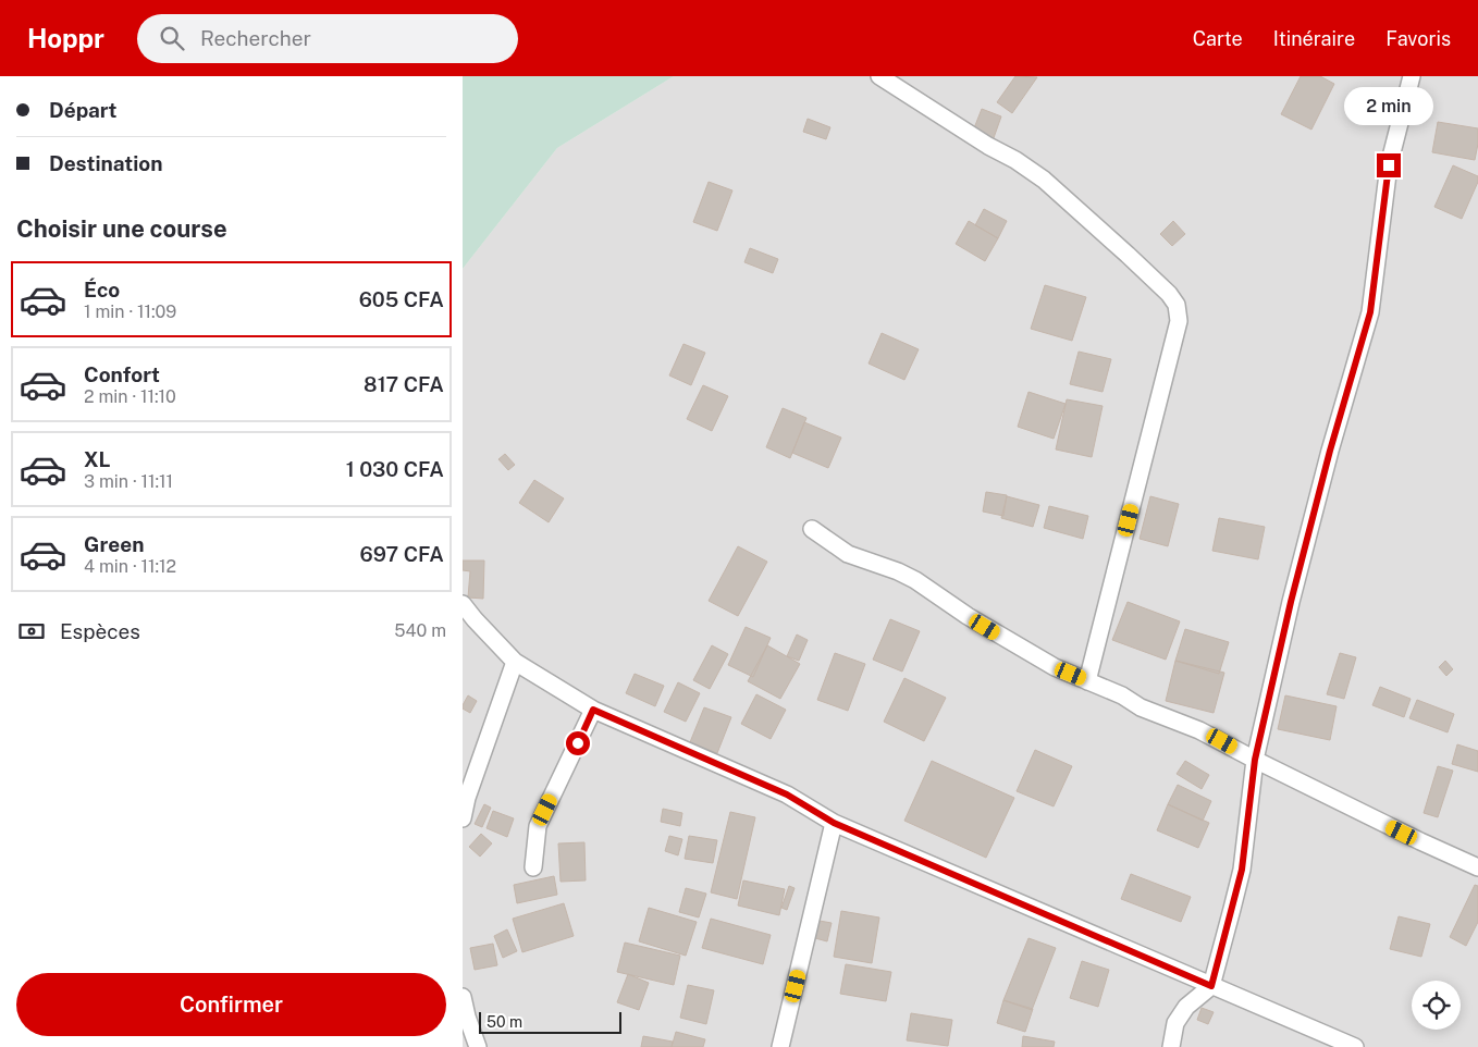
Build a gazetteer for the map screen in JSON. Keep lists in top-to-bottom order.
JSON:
{
  "scale_bar": "50 m",
  "page": {
    "header": "Hoppr",
    "search": "Rechercher",
    "nav": ["Carte", "Itinéraire", "Favoris"],
    "banner": ["Départ", "Destination"],
    "bubble": "2 min",
    "heading": "Choisir une course",
    "list": [
      {
        "name": "Éco",
        "note": "1 min · 11:09",
        "value": "605 CFA"
      },
      {
        "name": "Confort",
        "note": "2 min · 11:10",
        "value": "817 CFA"
      },
      {
        "name": "XL",
        "note": "3 min · 11:11",
        "value": "1 030 CFA"
      },
      {
        "name": "Green",
        "note": "4 min · 11:12",
        "value": "697 CFA"
      }
    ],
    "pay": ["Espèces", "540 m"],
    "buttons": "Confirmer",
    "scale": "50 m"
  }
}
